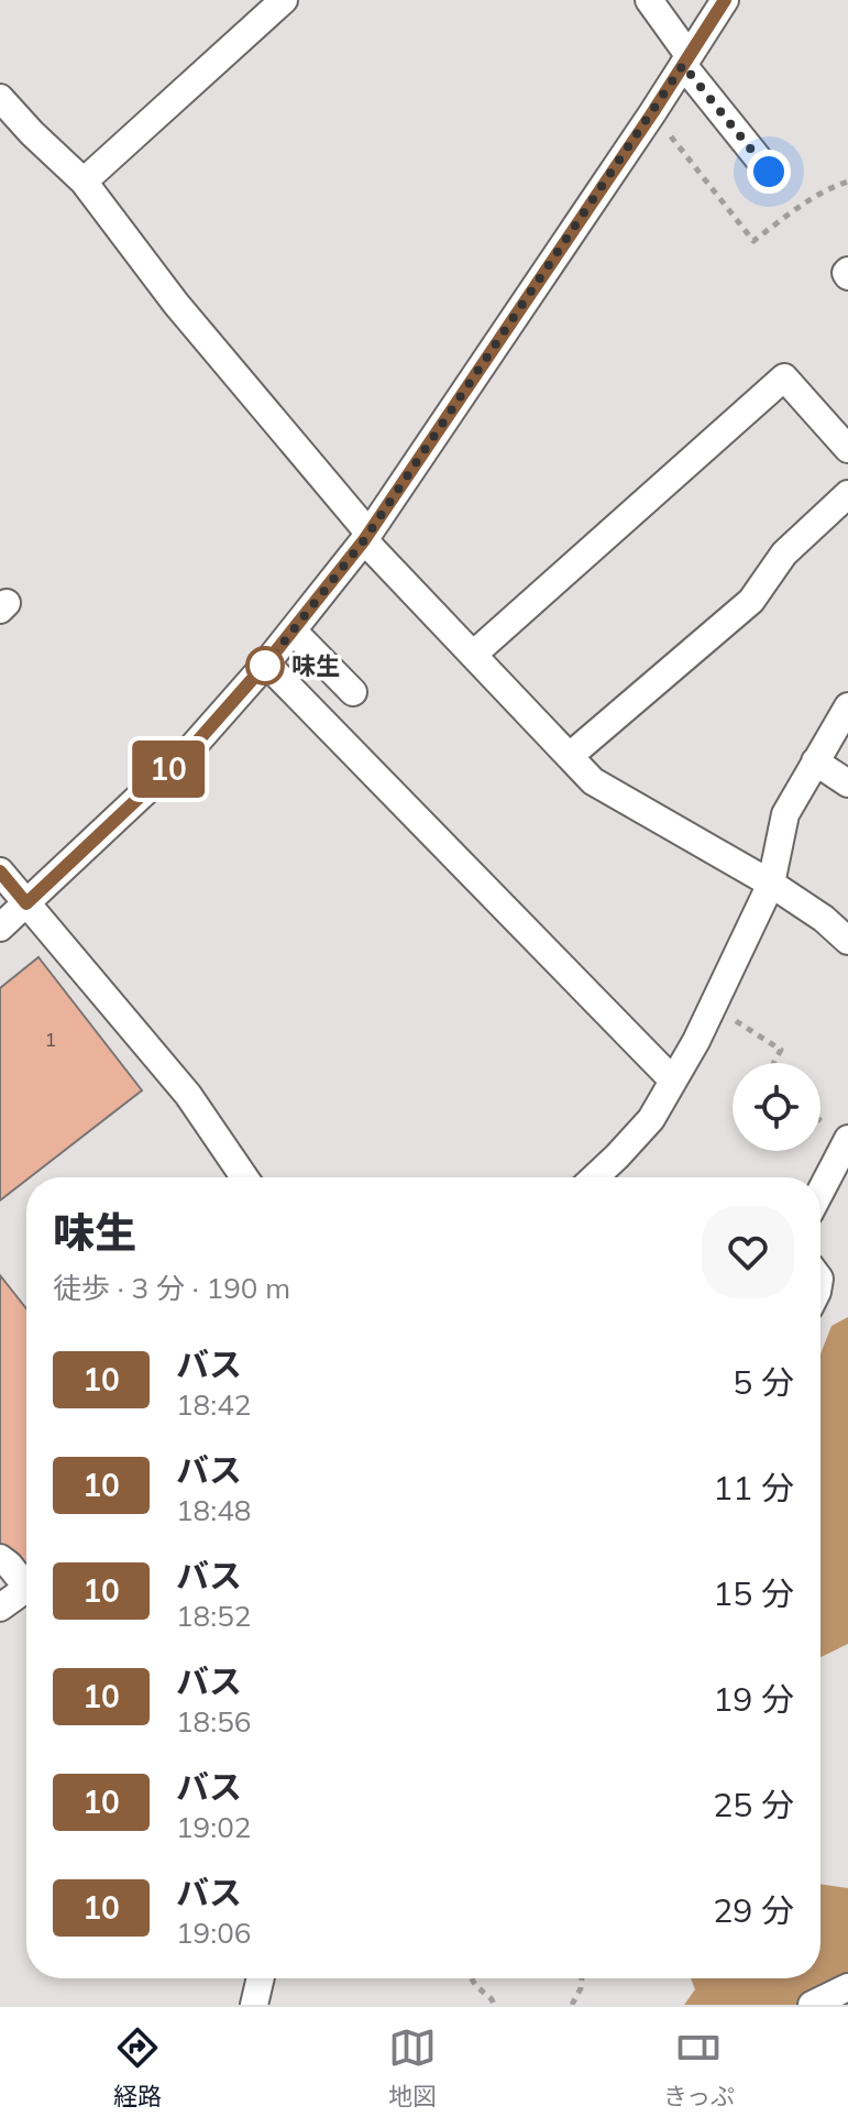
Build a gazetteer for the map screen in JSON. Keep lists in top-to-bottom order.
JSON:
{
  "places": ["味生"],
  "lines": ["bus line 10"],
  "house_numbers": ["1"],
  "page": {
    "on_map": "10",
    "heading": ["味生", "徒歩 · 3 分 · 190 m"],
    "list": [
      {
        "mark": "10",
        "name": "バス",
        "note": "18:42",
        "value": "5 分"
      },
      {
        "mark": "10",
        "name": "バス",
        "note": "18:48",
        "value": "11 分"
      },
      {
        "mark": "10",
        "name": "バス",
        "note": "18:52",
        "value": "15 分"
      },
      {
        "mark": "10",
        "name": "バス",
        "note": "18:56",
        "value": "19 分"
      },
      {
        "mark": "10",
        "name": "バス",
        "note": "19:02",
        "value": "25 分"
      },
      {
        "mark": "10",
        "name": "バス",
        "note": "19:06",
        "value": "29 分"
      }
    ],
    "tabs": ["経路", "地図", "きっぷ"]
  }
}
